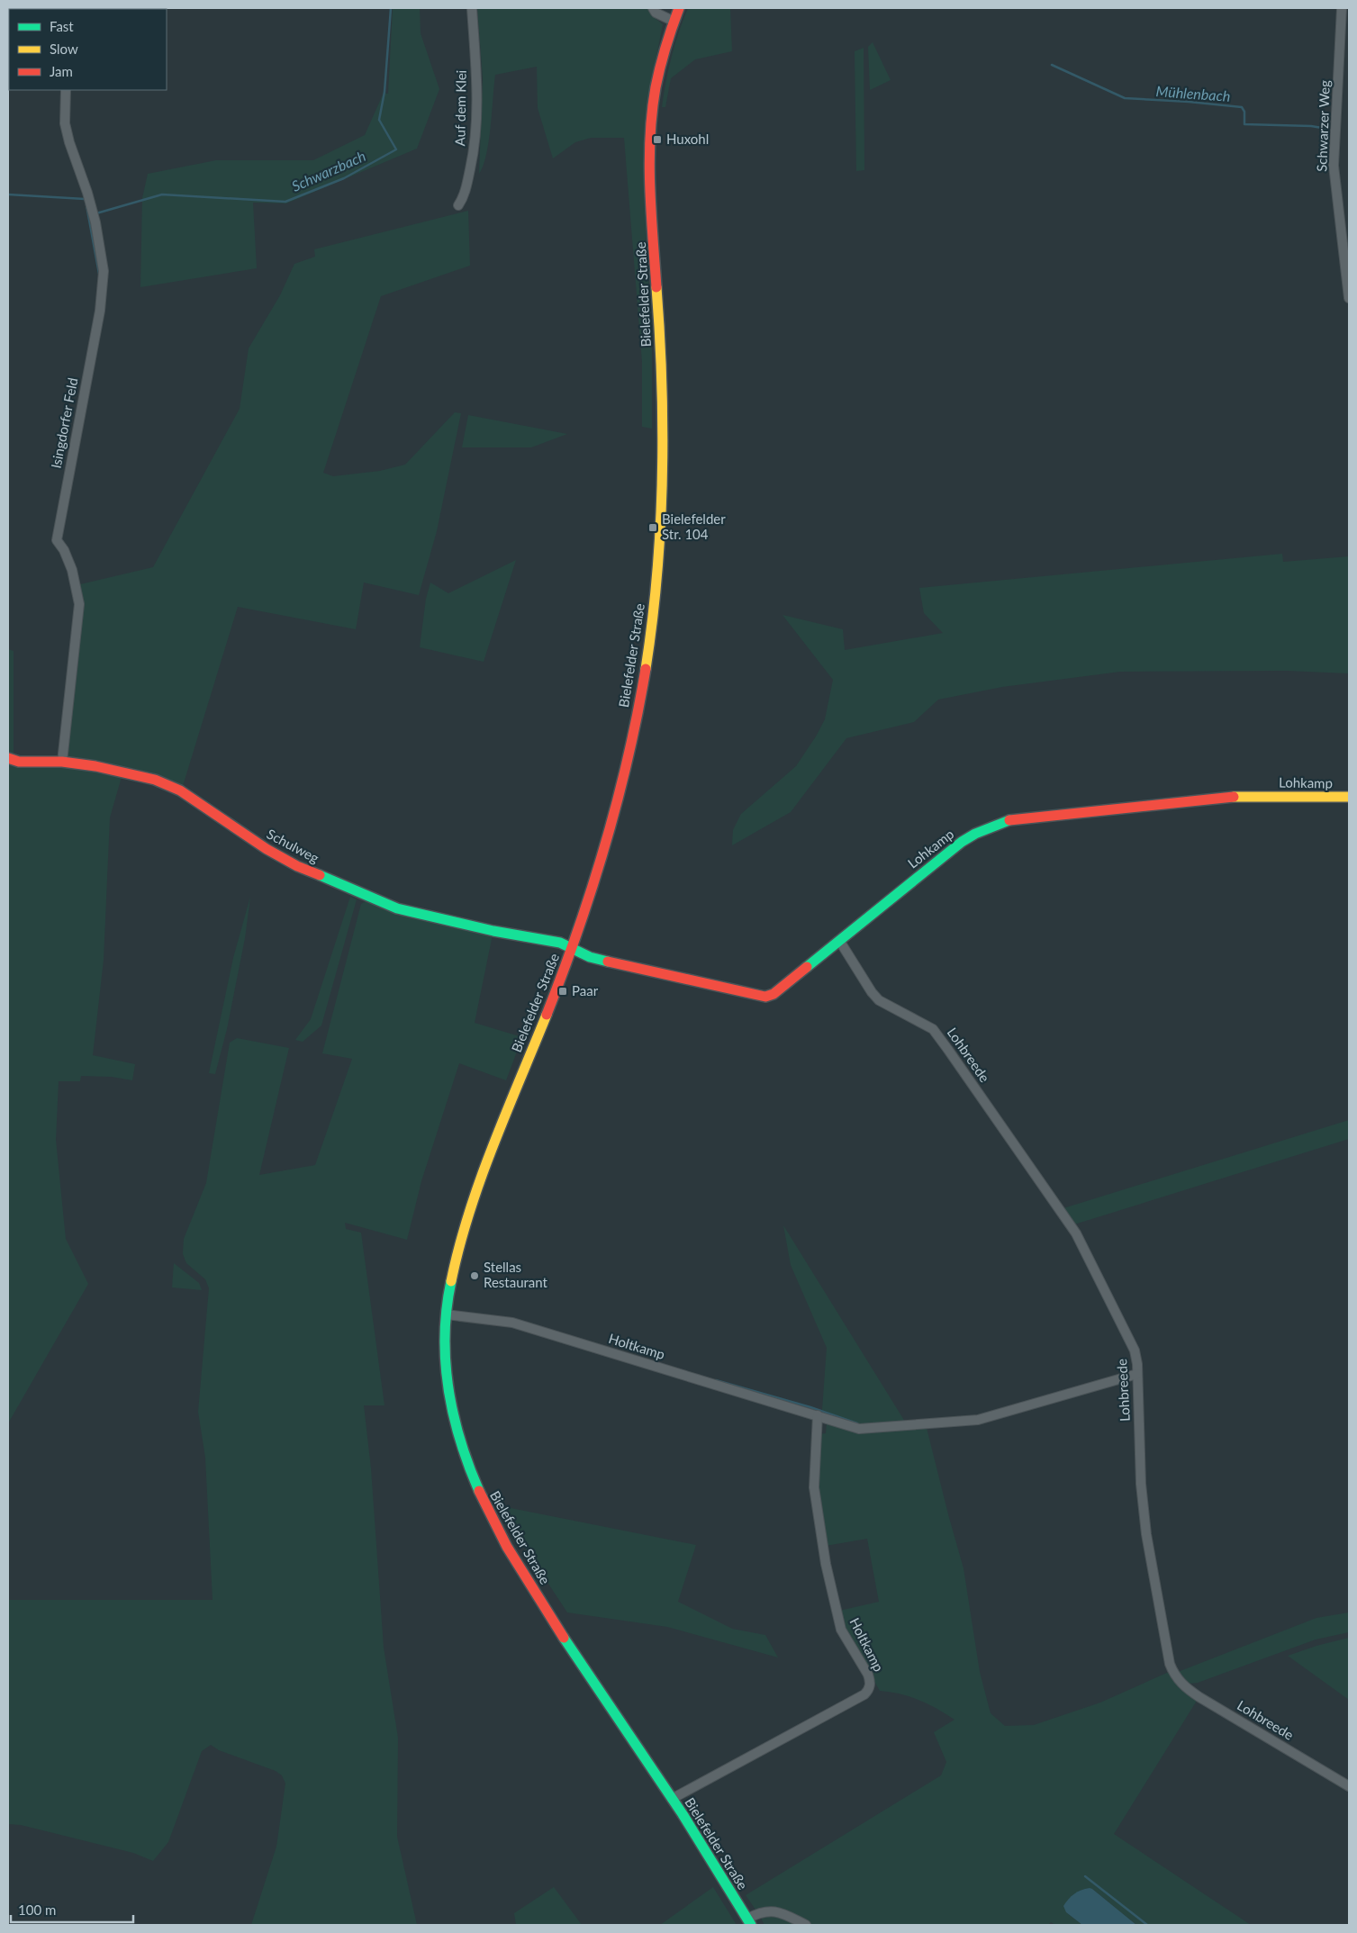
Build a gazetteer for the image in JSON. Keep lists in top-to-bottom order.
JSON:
{
  "streets": {
    "main road": ["Bielefelder Straße", "Lohkamp", "Schulweg"],
    "street": [
      "Auf dem Klei",
      "Schwarzer Weg",
      "Isingdorfer Feld",
      "Lohbreede",
      "Holtkamp"
    ]
  },
  "crossings": [
    ["Bielefelder Straße", "Lohkamp"],
    ["Bielefelder Straße", "Schulweg"],
    ["Bielefelder Straße", "Holtkamp"],
    ["Isingdorfer Feld", "Schulweg"],
    ["Lohkamp", "Schulweg"],
    ["Lohkamp", "Lohbreede"],
    ["Lohbreede", "Holtkamp"]
  ],
  "water": ["Mühlenbach", "Schwarzbach"],
  "places": {
    "transit": ["Huxohl", "Bielefelder Str. 104", "Paar"],
    "other": ["Stellas Restaurant"]
  },
  "legend": ["Fast", "Slow", "Jam"],
  "scale_bar": "100 m"
}
